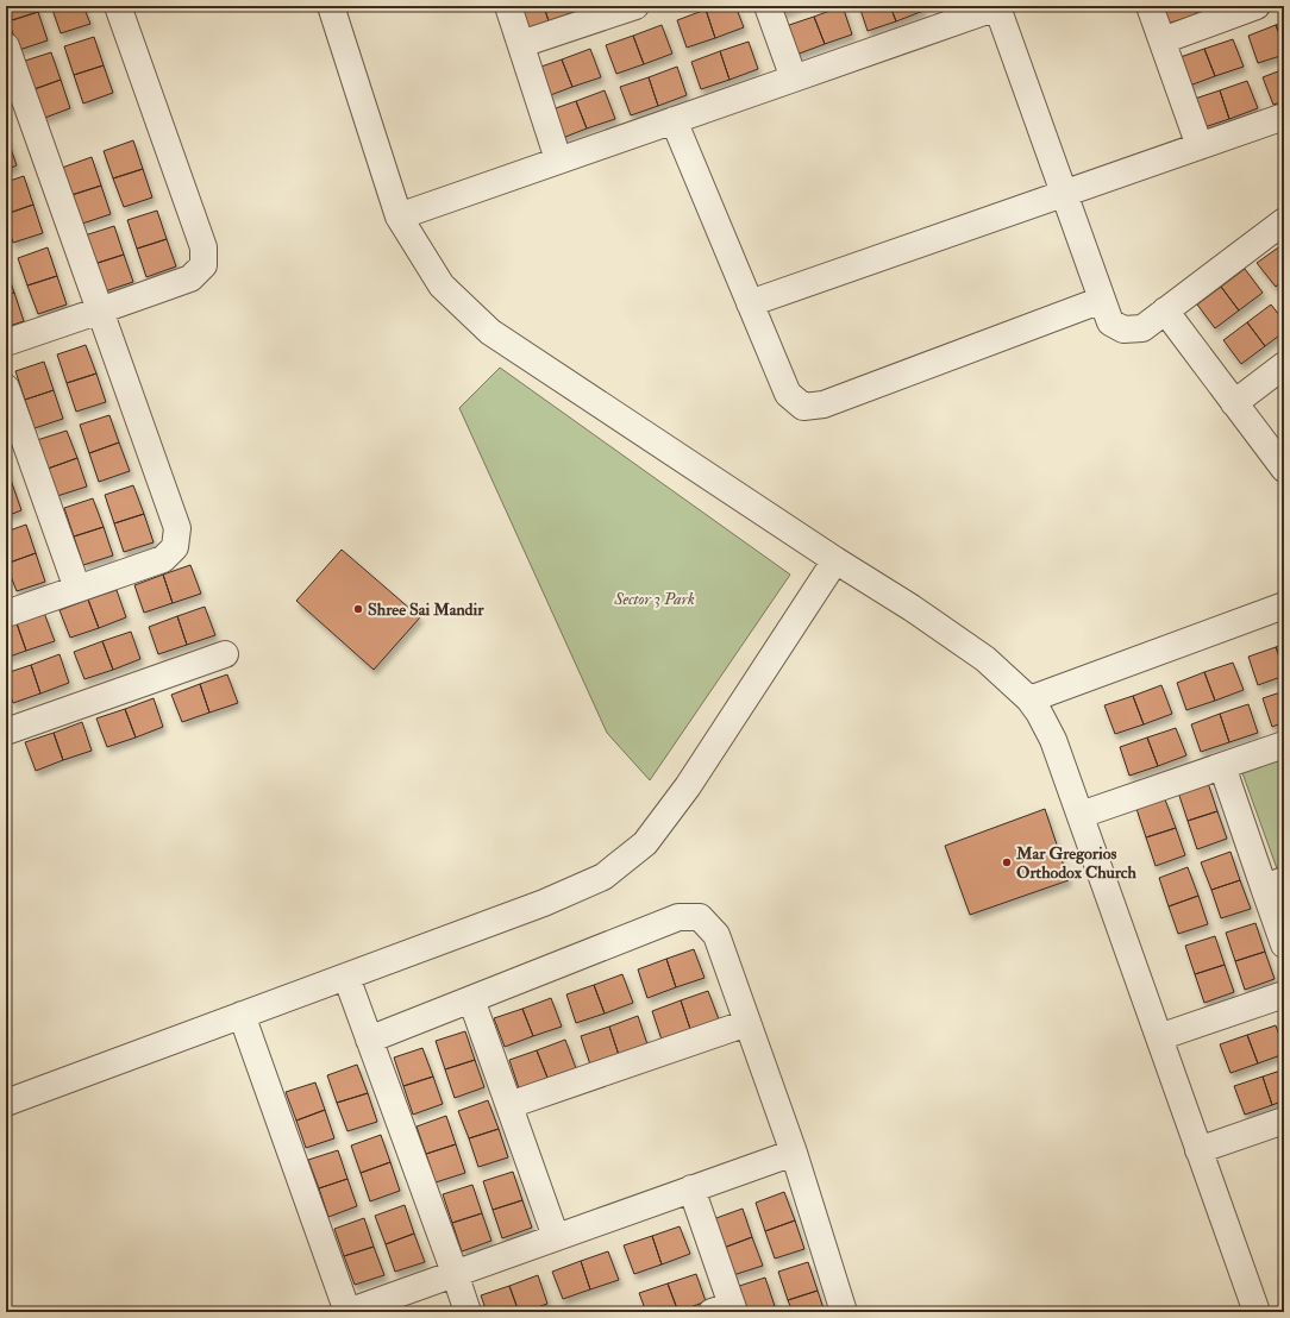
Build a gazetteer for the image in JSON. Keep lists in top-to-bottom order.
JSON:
{
  "parks": ["Sector 3 Park"],
  "places": ["Shree Sai Mandir", "Mar Gregorios Orthodox Church"]
}
